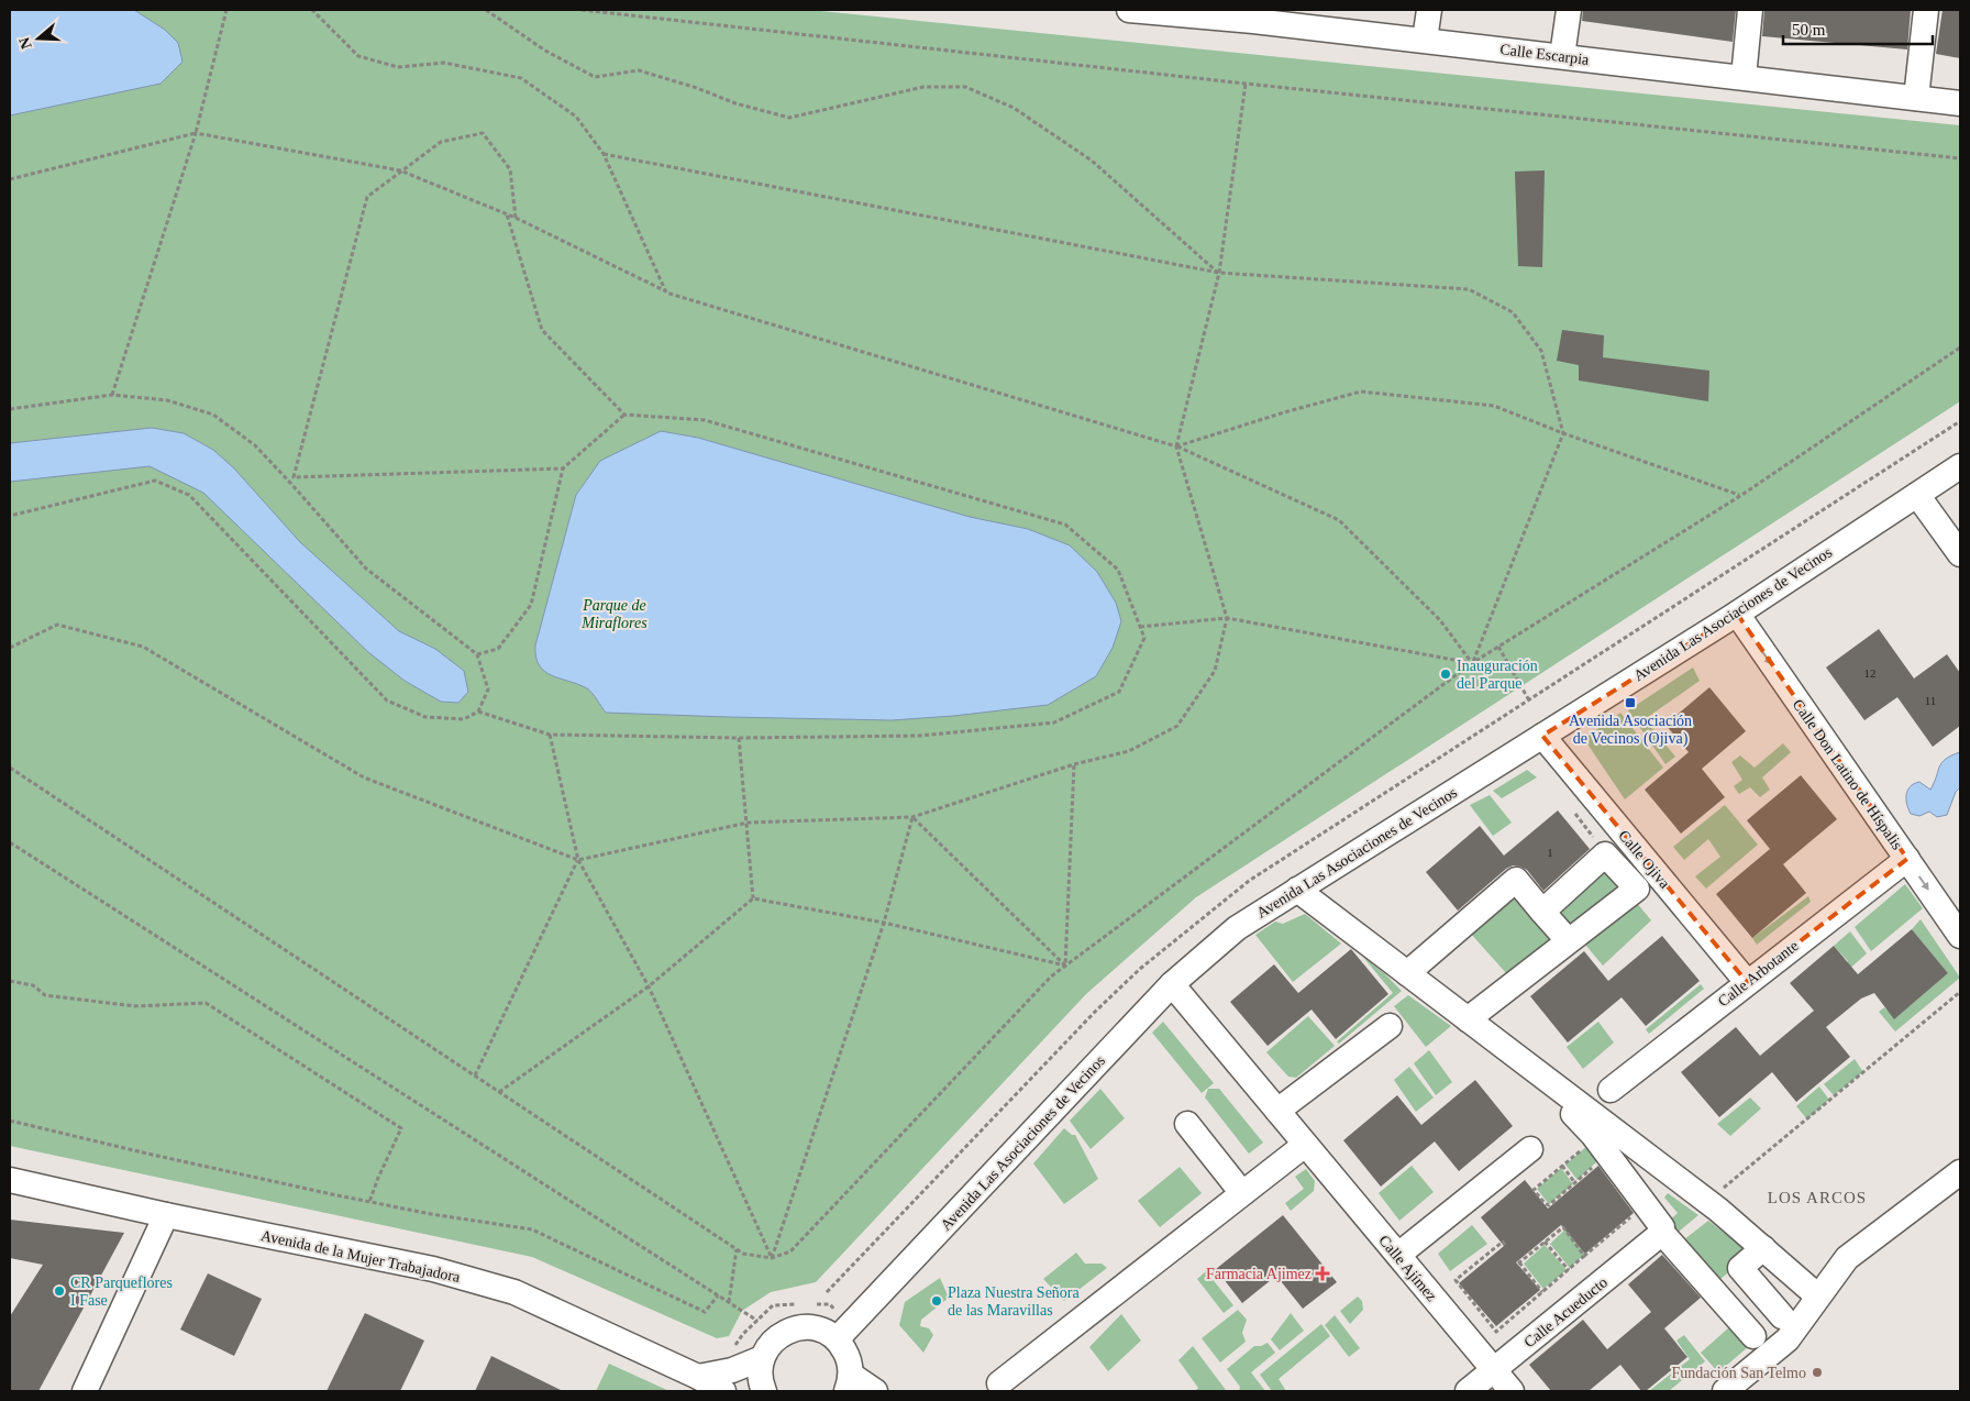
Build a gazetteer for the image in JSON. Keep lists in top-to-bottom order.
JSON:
{
  "streets": {
    "street": [
      "Calle Escarpia",
      "Avenida Las Asociaciones de Vecinos",
      "Calle Don Latino de Híspalis",
      "Calle Ojiva",
      "Calle Arbotante",
      "Avenida de la Mujer Trabajadora",
      "Calle Ajímez",
      "Calle Acueducto"
    ]
  },
  "crossings": [
    ["Avenida Las Asociaciones de Vecinos", "Calle Don Latino de Híspalis"],
    ["Avenida Las Asociaciones de Vecinos", "Calle Ojiva"],
    ["Avenida Las Asociaciones de Vecinos", "Calle Ajímez"],
    ["Calle Don Latino de Híspalis", "Calle Arbotante"],
    ["Calle Ojiva", "Calle Arbotante"],
    ["Calle Ajímez", "Calle Acueducto"]
  ],
  "one_way": ["Calle Don Latino de Híspalis"],
  "districts": ["LOS ARCOS"],
  "parks": ["Parque de Miraflores"],
  "places": {
    "other": [
      "Inauguración del Parque",
      "CR Parqueflores I Fase",
      "Plaza Nuestra Señora de las Maravillas",
      "Fundación San Telmo"
    ],
    "transit": ["Avenida Asociación de Vecinos (Ojiva)"],
    "health": ["Farmacia Ajimez"]
  },
  "house_numbers": ["12", "11", "1"],
  "scale_bar": "50 m",
  "north": "left"
}
